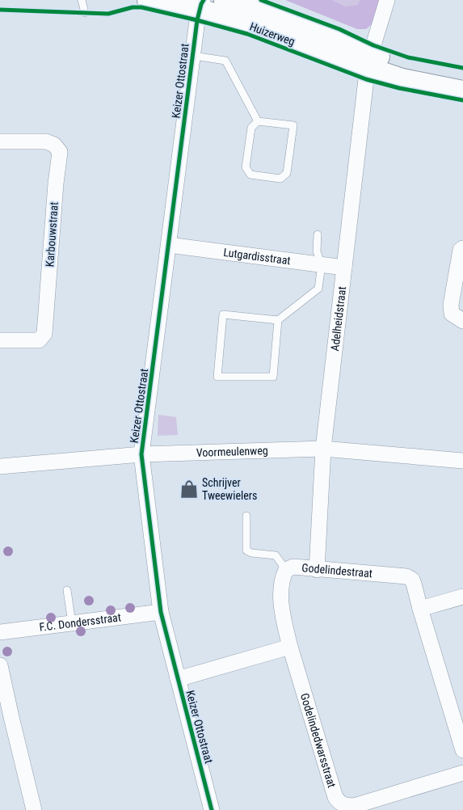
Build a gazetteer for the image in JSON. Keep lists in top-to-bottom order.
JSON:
{
  "streets": {
    "main road": ["Huizerweg"],
    "street": [
      "Keizer Ottostraat",
      "Karbouwstraat",
      "Lutgardisstraat",
      "Adelheidstraat",
      "Voormeulenweg",
      "Godelindestraat",
      "F.C. Dondersstraat",
      "Godelindedwarsstraat"
    ]
  },
  "crossings": [
    ["Huizerweg", "Keizer Ottostraat"],
    ["Huizerweg", "Adelheidstraat"],
    ["Keizer Ottostraat", "Lutgardisstraat"],
    ["Keizer Ottostraat", "Voormeulenweg"],
    ["Keizer Ottostraat", "F.C. Dondersstraat"],
    ["Lutgardisstraat", "Adelheidstraat"],
    ["Adelheidstraat", "Voormeulenweg"],
    ["Adelheidstraat", "Godelindestraat"],
    ["Godelindestraat", "Godelindedwarsstraat"]
  ],
  "places": {
    "shop": ["Schrijver Tweewielers"]
  }
}
